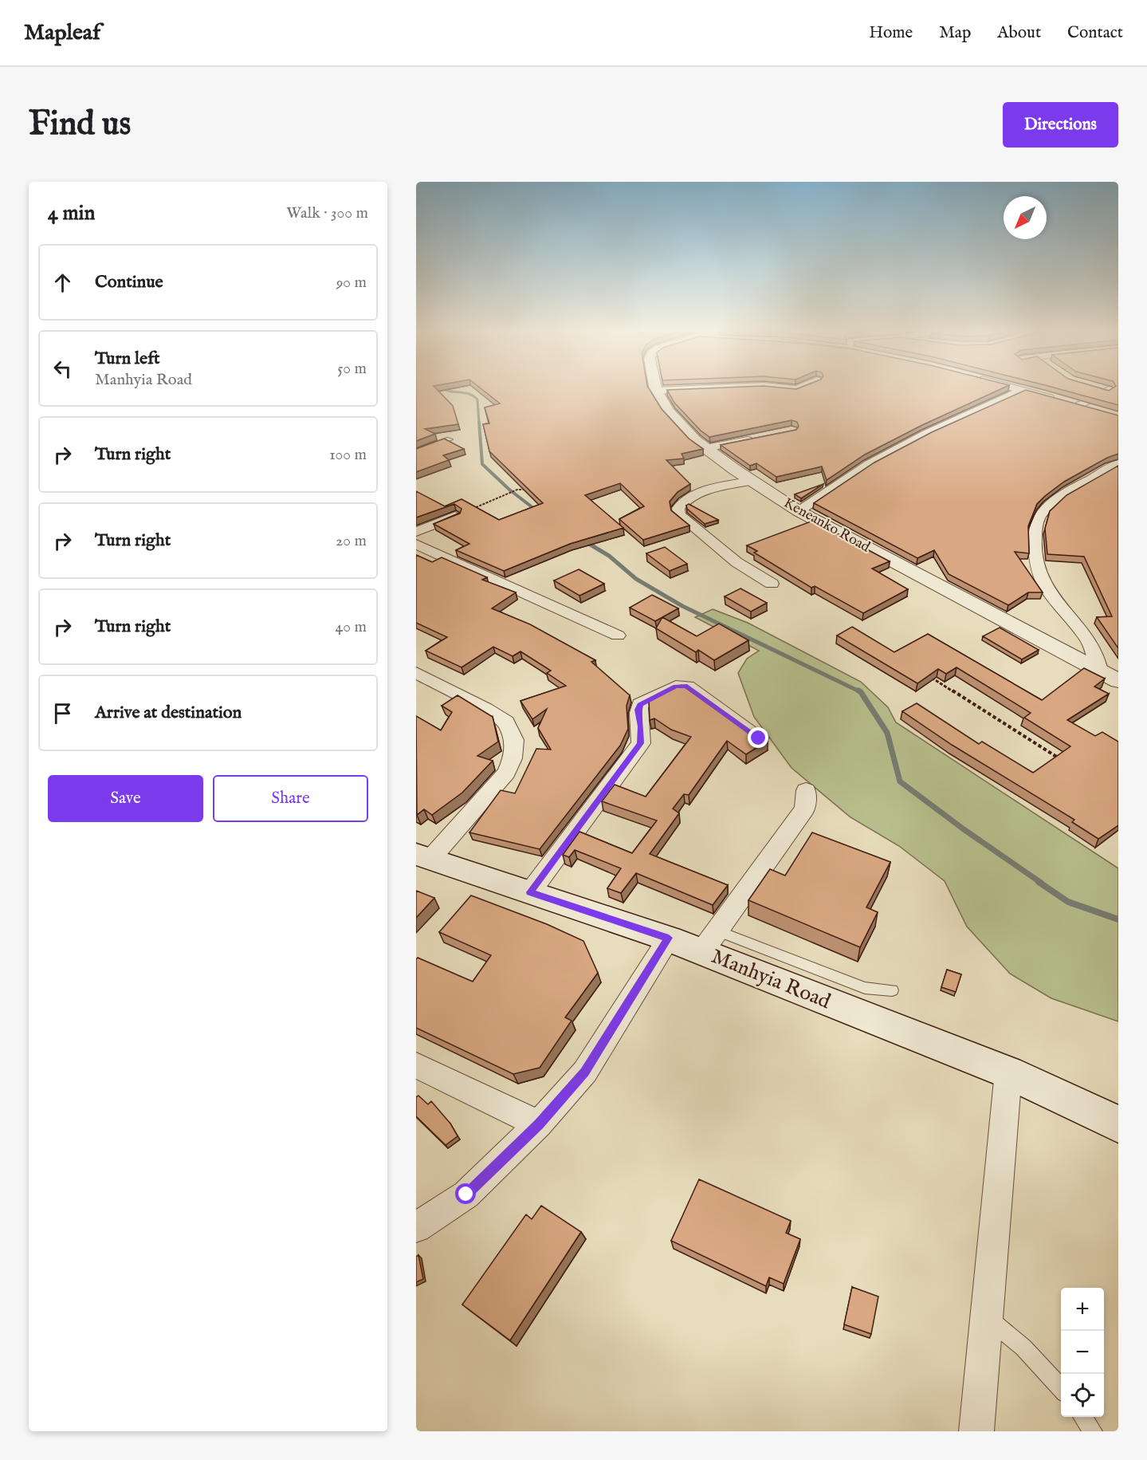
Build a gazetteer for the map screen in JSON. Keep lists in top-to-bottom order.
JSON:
{
  "streets": {
    "main road": ["Manhyia Road"],
    "street": ["Keneanko Road"]
  },
  "north": "bottom left",
  "page": {
    "header": "Mapleaf",
    "nav": [
      "Home",
      "Map",
      "About",
      "Contact"
    ],
    "buttons": [
      "Directions",
      ["Save", "Share"]
    ],
    "title": "Find us",
    "heading": ["4 min", "Walk · 300 m"],
    "list": [
      ["Continue", "90 m"],
      ["Turn left", "Manhyia Road", "50 m"],
      ["Turn right", "100 m"],
      ["Turn right", "20 m"],
      ["Turn right", "40 m"],
      "Arrive at destination"
    ],
    "map_buttons": ["+", "−"]
  }
}
